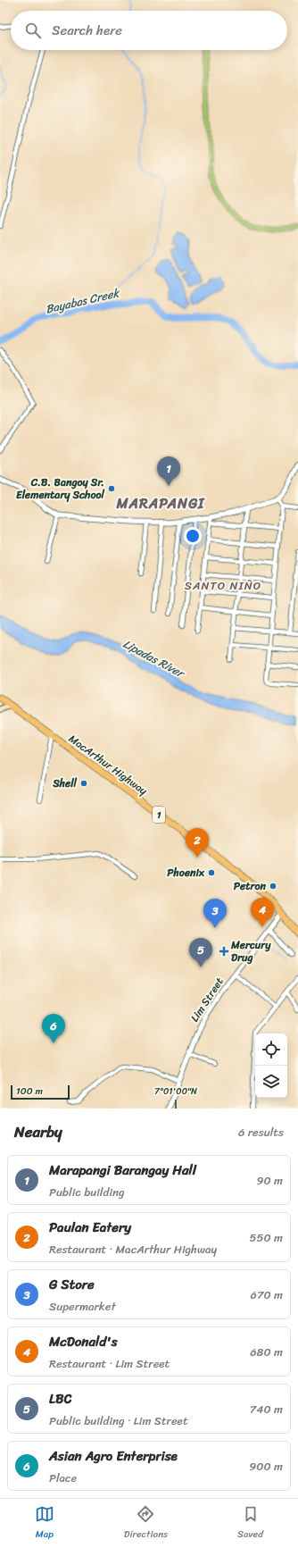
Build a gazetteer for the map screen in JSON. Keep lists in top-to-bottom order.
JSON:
{
  "streets": {
    "highway": ["MacArthur Highway", "1"],
    "street": ["Lim Street"]
  },
  "crossings": [
    ["MacArthur Highway", "Lim Street"]
  ],
  "districts": ["MARAPANGI", "SANTO NIÑO"],
  "water": ["Bayabas Creek", "Lipadas River"],
  "places": {
    "other": [
      "C.B. Bangoy Sr. Elementary School",
      "Shell",
      "Phoenix",
      "Petron"
    ],
    "health": ["Mercury Drug"]
  },
  "scale_bar": "100 m",
  "page": {
    "search": "Search here",
    "pins": [
      "1",
      "2",
      "4",
      "3",
      "5",
      "6"
    ],
    "scale": "100 m",
    "heading": ["Nearby", "6 results"],
    "list": [
      {
        "mark": "1",
        "name": "Marapangi Barangay Hall",
        "note": "Public building",
        "value": "90 m"
      },
      {
        "mark": "2",
        "name": "Paulan Eatery",
        "note": "Restaurant · MacArthur Highway",
        "value": "550 m"
      },
      {
        "mark": "3",
        "name": "G Store",
        "note": "Supermarket",
        "value": "670 m"
      },
      {
        "mark": "4",
        "name": "McDonald's",
        "note": "Restaurant · Lim Street",
        "value": "680 m"
      },
      {
        "mark": "5",
        "name": "LBC",
        "note": "Public building · Lim Street",
        "value": "740 m"
      },
      {
        "mark": "6",
        "name": "Asian Agro Enterprise",
        "note": "Place",
        "value": "900 m"
      }
    ],
    "nav": ["Map", "Directions", "Saved"]
  },
  "coordinates": ["7°01'00\"N"]
}
